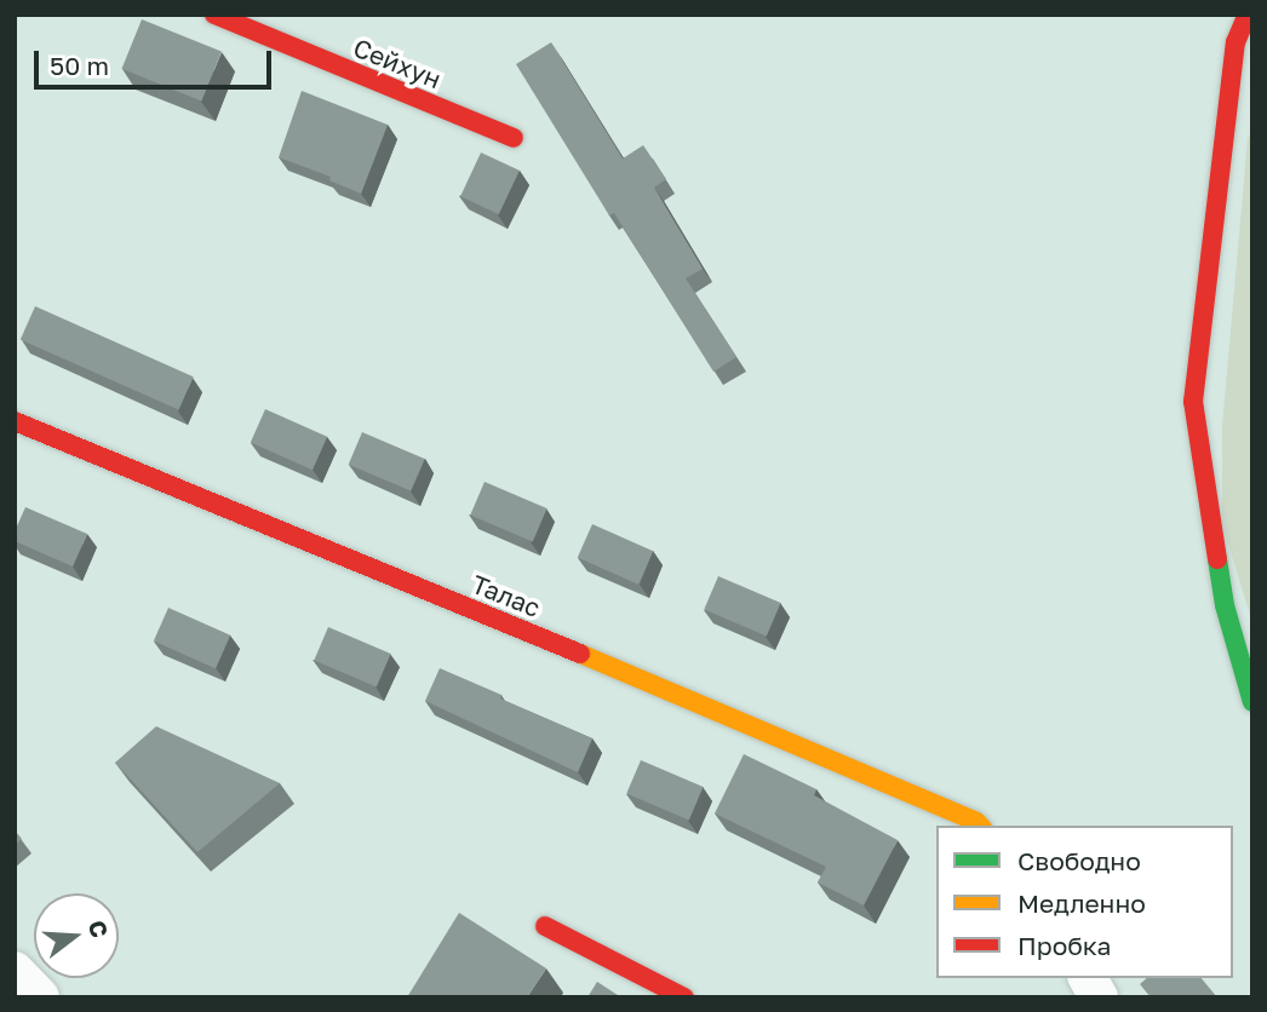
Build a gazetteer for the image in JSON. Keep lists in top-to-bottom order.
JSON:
{
  "streets": {
    "street": ["Сейхун", "Талас"]
  },
  "legend": ["Свободно", "Медленно", "Пробка"],
  "scale_bar": "50 m",
  "north": "right"
}
